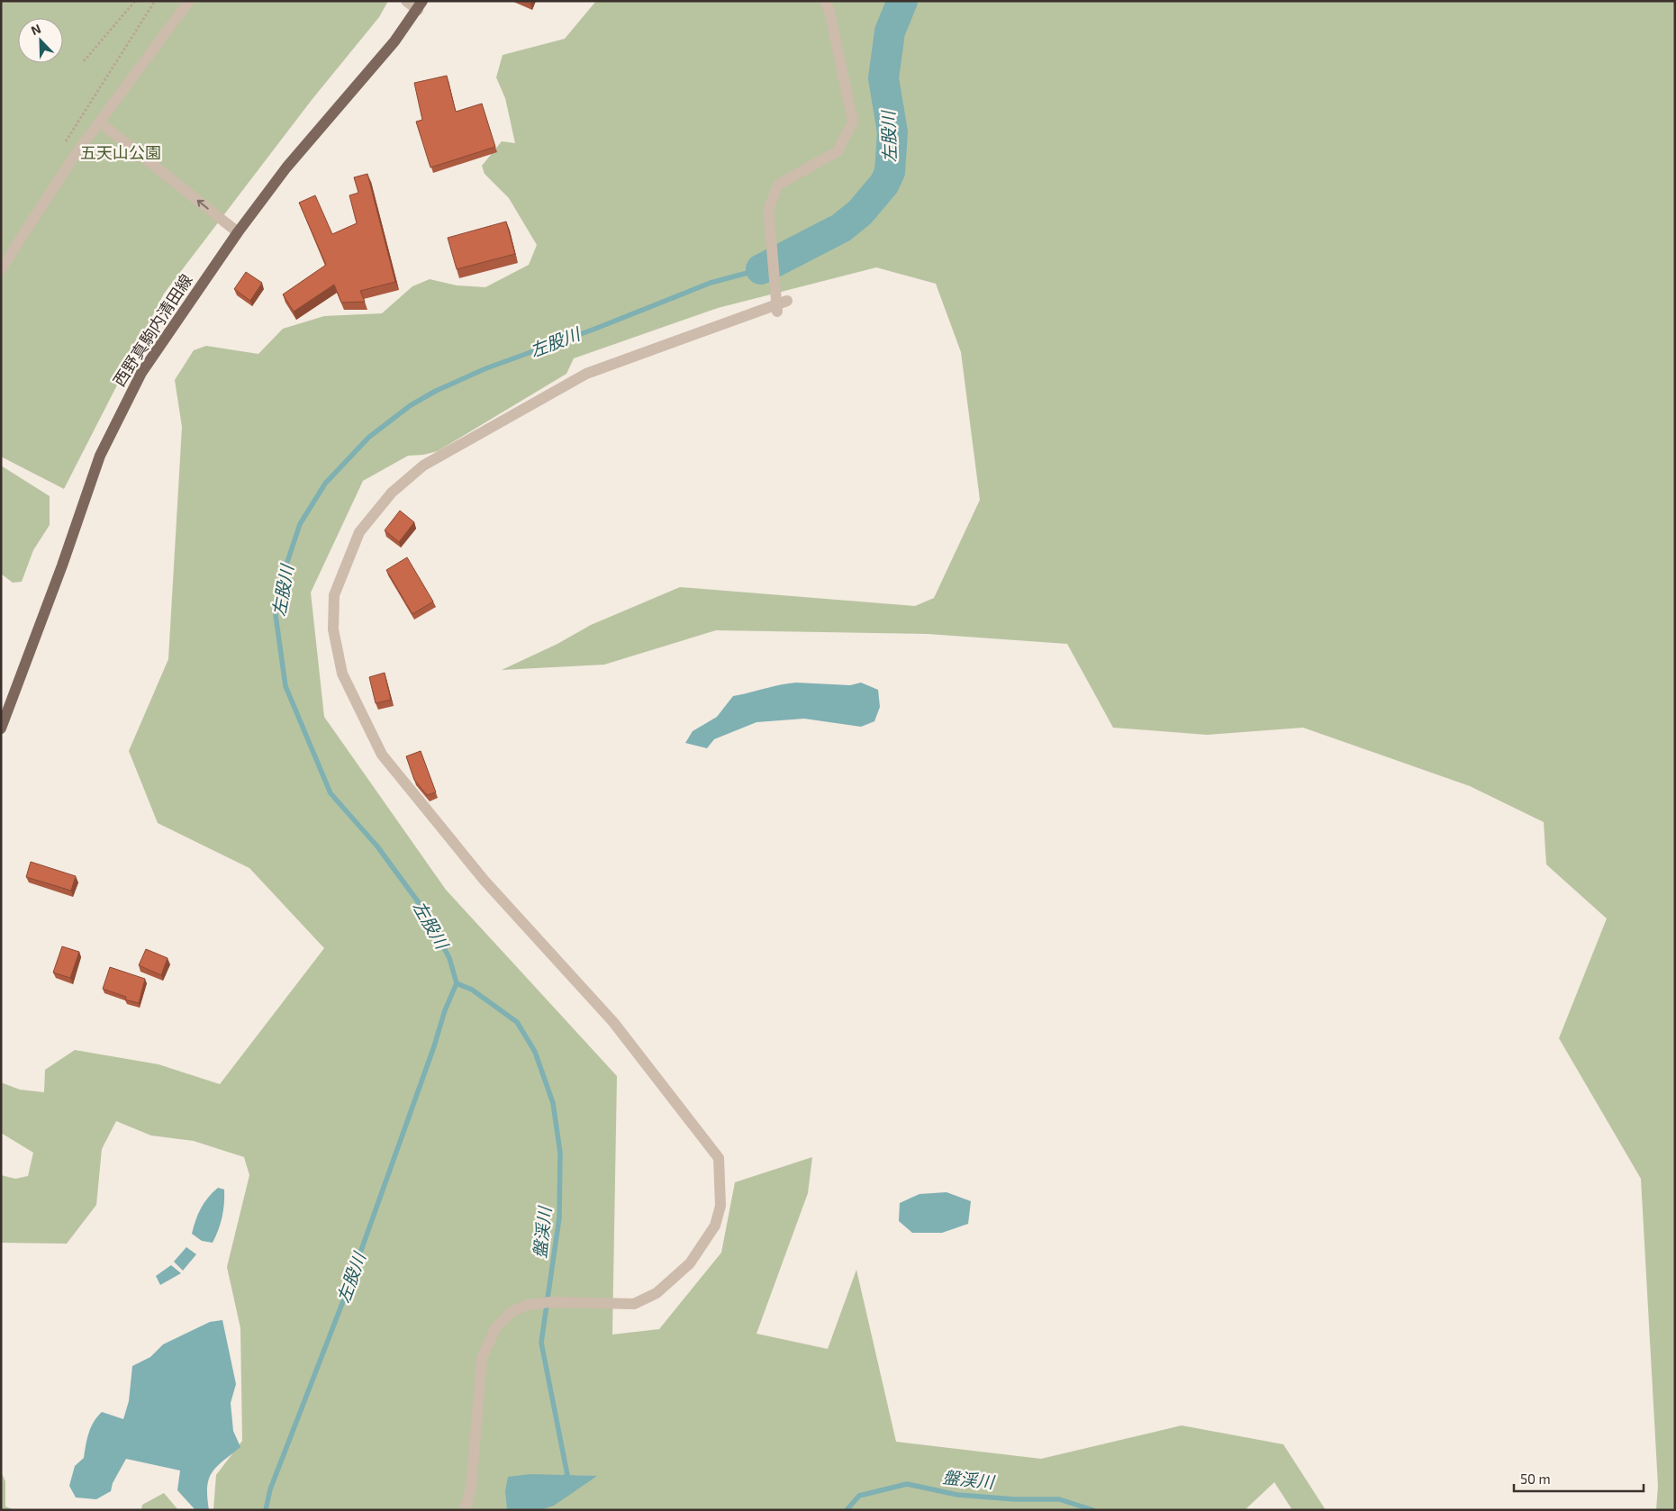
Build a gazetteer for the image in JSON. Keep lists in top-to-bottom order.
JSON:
{
  "streets": {
    "main road": ["西野真駒内清田線"]
  },
  "water": ["左股川", "盤渓川"],
  "parks": ["五天山公園"],
  "scale_bar": "50 m",
  "north": "top left"
}
